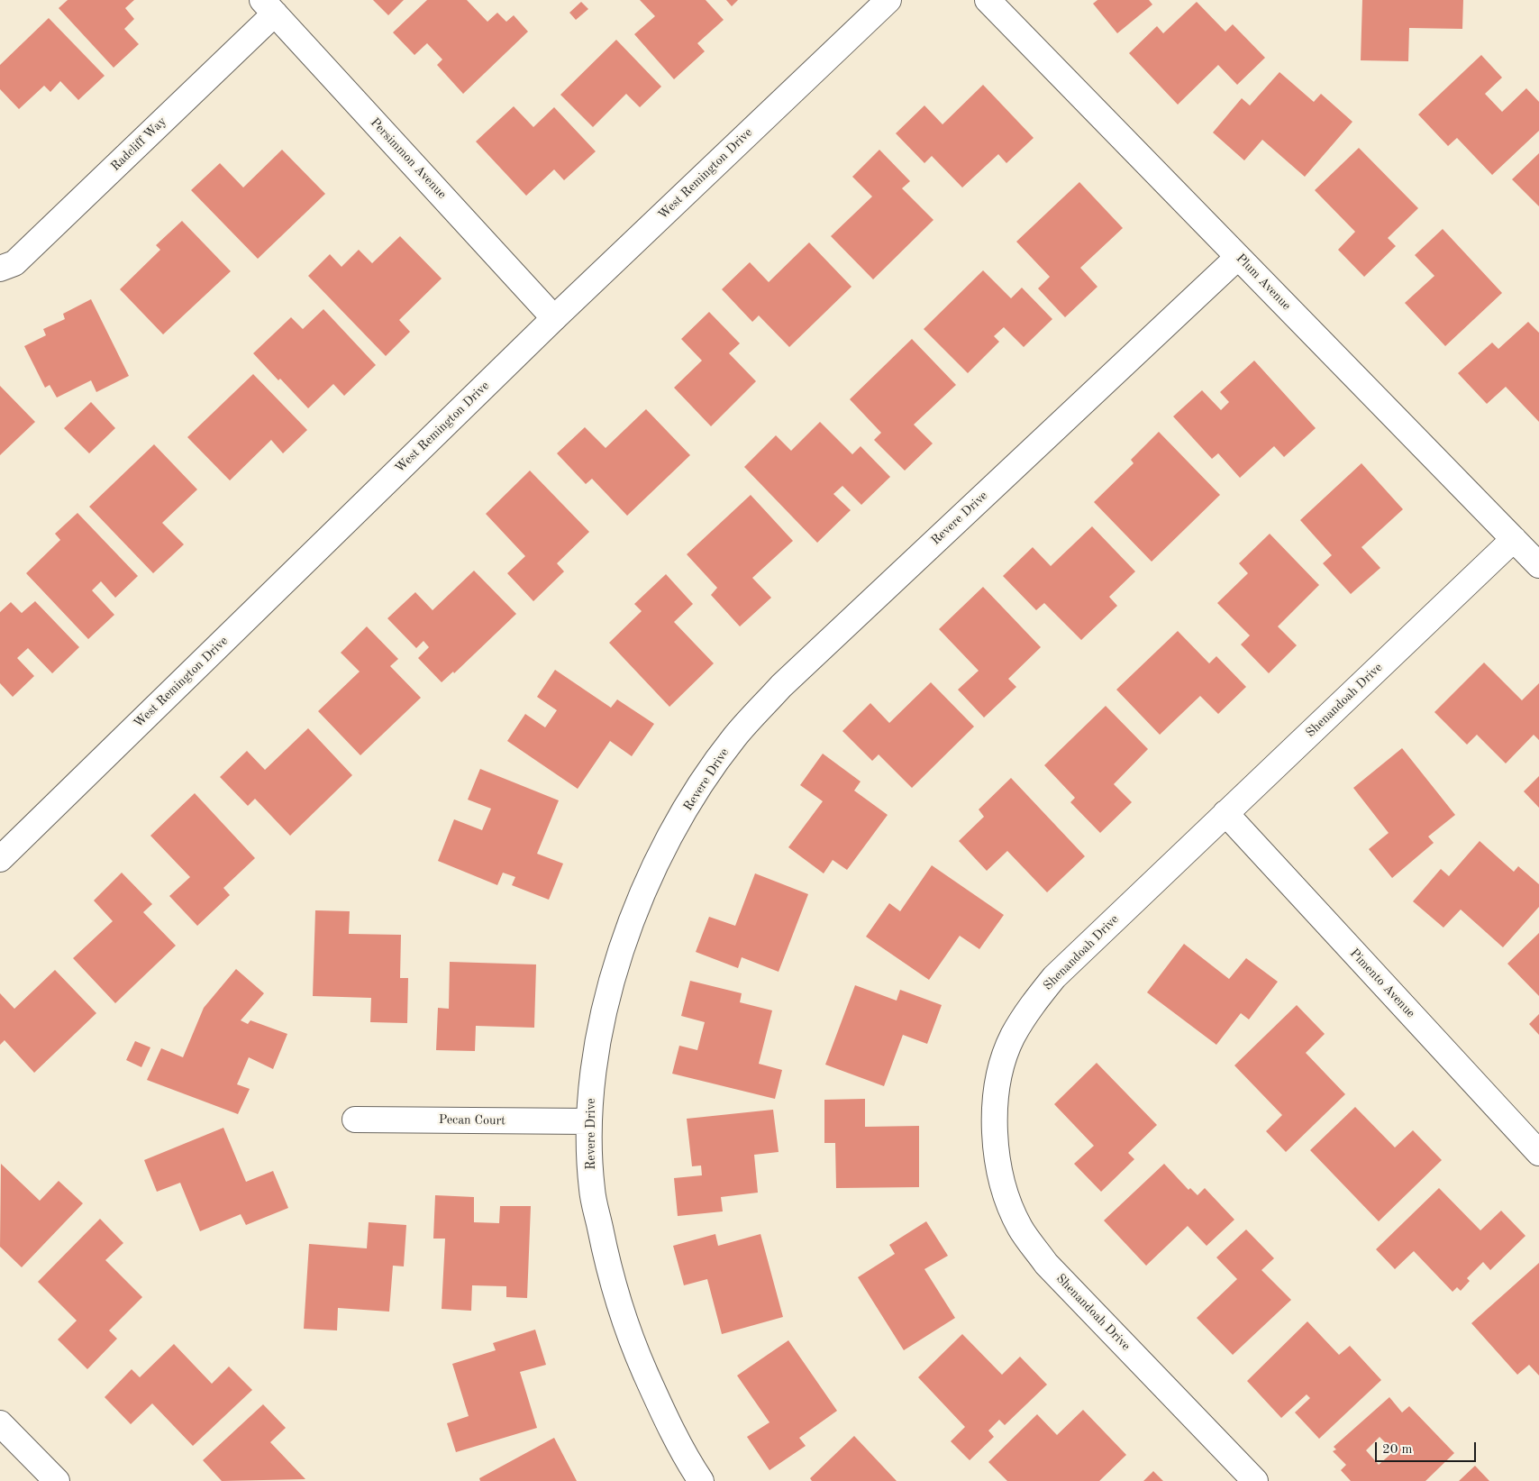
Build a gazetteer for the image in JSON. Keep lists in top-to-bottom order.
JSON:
{
  "streets": {
    "street": [
      "Radcliff Way",
      "Persimmon Avenue",
      "West Remington Drive",
      "Plum Avenue",
      "Revere Drive",
      "Shenandoah Drive",
      "Pimento Avenue",
      "Pecan Court"
    ]
  },
  "crossings": [
    ["Radcliff Way", "Persimmon Avenue"],
    ["Persimmon Avenue", "West Remington Drive"],
    ["Plum Avenue", "Revere Drive"],
    ["Plum Avenue", "Shenandoah Drive"],
    ["Revere Drive", "Pecan Court"],
    ["Shenandoah Drive", "Pimento Avenue"]
  ],
  "scale_bar": "20 m"
}
